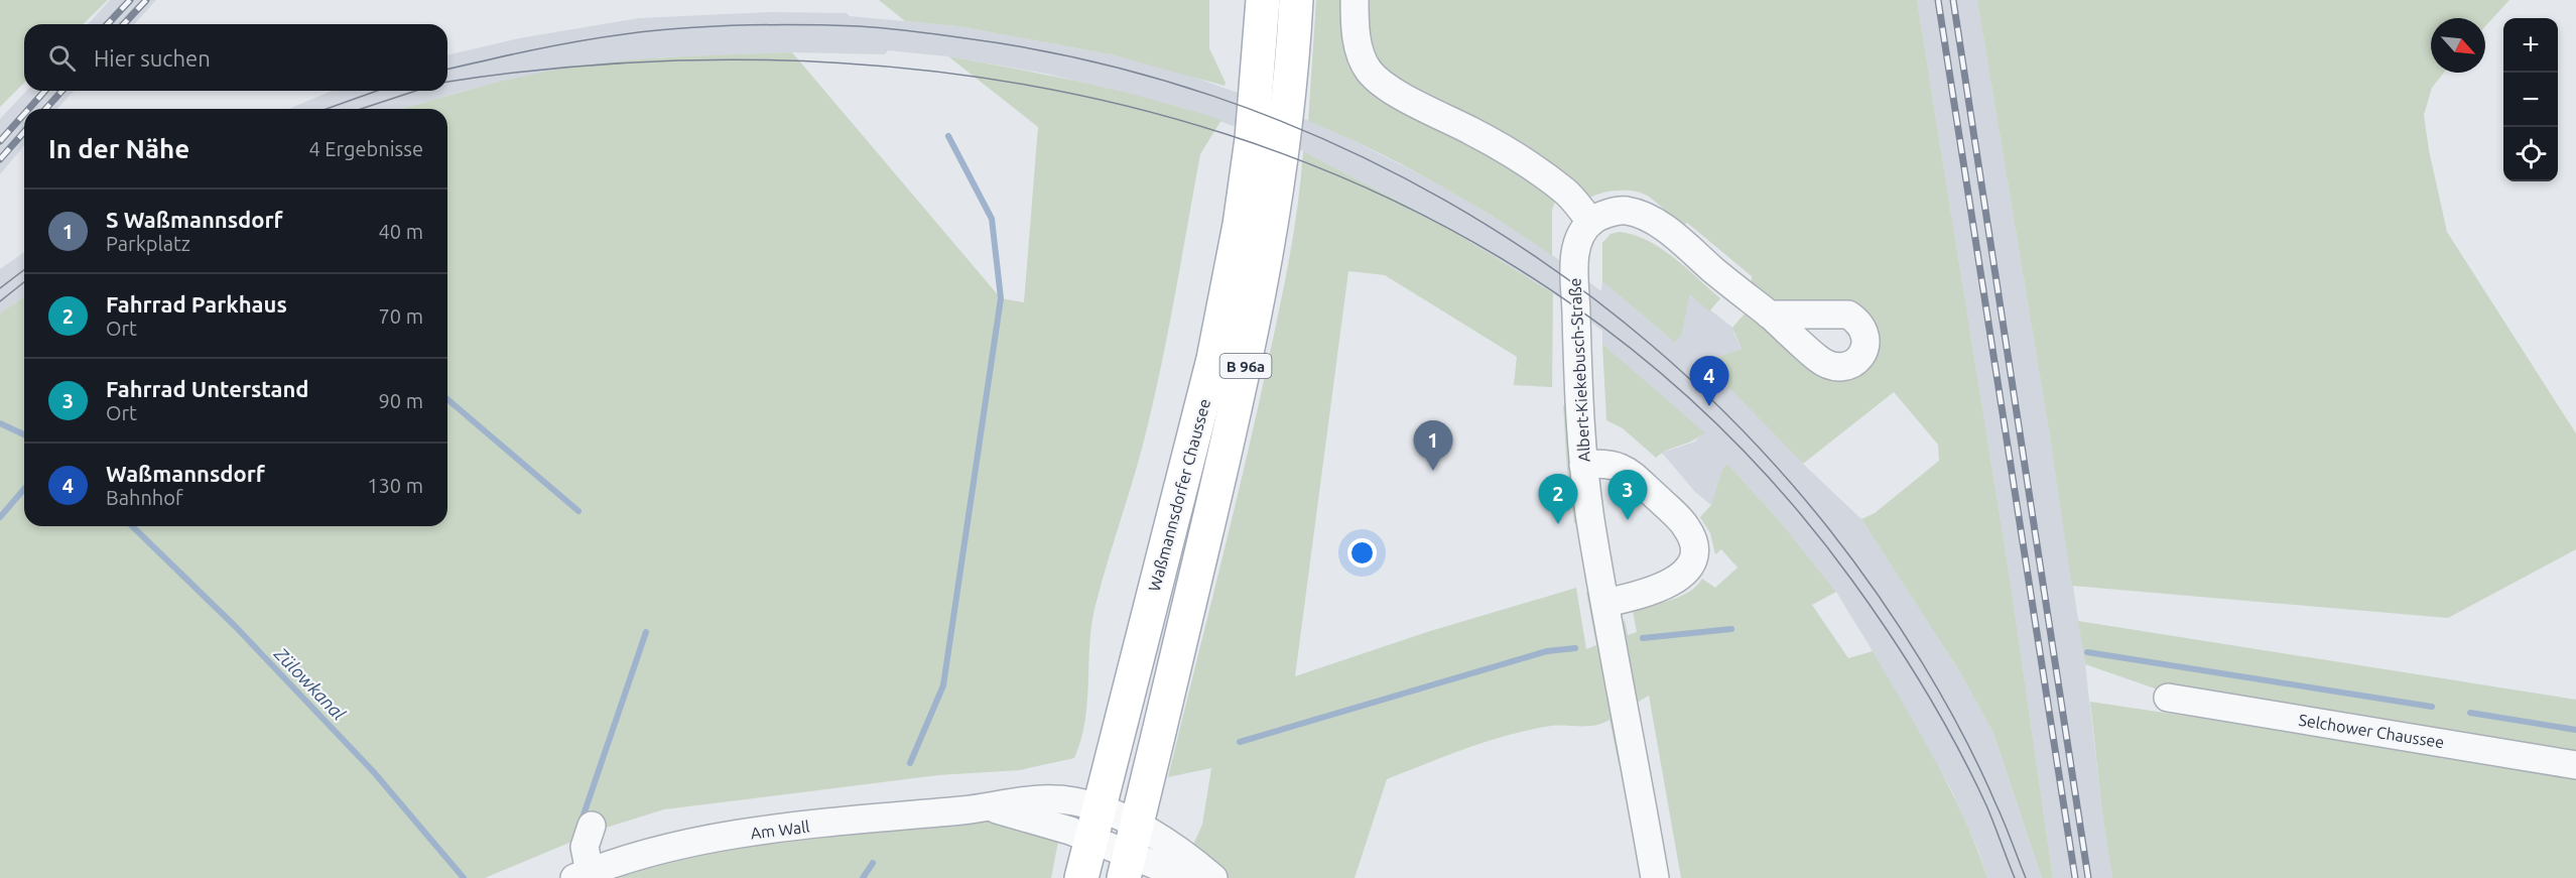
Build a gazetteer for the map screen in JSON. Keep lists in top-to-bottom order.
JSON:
{
  "streets": {
    "main road": ["B 96a", "Waßmannsdorfer Chaussee"],
    "street": ["Albert-Kiekebusch-Straße", "Selchower Chaussee", "Am Wall"]
  },
  "crossings": [
    ["Waßmannsdorfer Chaussee", "Am Wall"]
  ],
  "water": ["Zülowkanal"],
  "north": "bottom right",
  "page": {
    "map_buttons": ["+", "−"],
    "search": "Hier suchen",
    "heading": ["In der Nähe", "4 Ergebnisse"],
    "list": [
      {
        "mark": "1",
        "name": "S Waßmannsdorf",
        "note": "Parkplatz",
        "value": "40 m"
      },
      {
        "mark": "2",
        "name": "Fahrrad Parkhaus",
        "note": "Ort",
        "value": "70 m"
      },
      {
        "mark": "3",
        "name": "Fahrrad Unterstand",
        "note": "Ort",
        "value": "90 m"
      },
      {
        "mark": "4",
        "name": "Waßmannsdorf",
        "note": "Bahnhof",
        "value": "130 m"
      }
    ],
    "pins": [
      "4",
      "1",
      "3",
      "2"
    ]
  }
}
